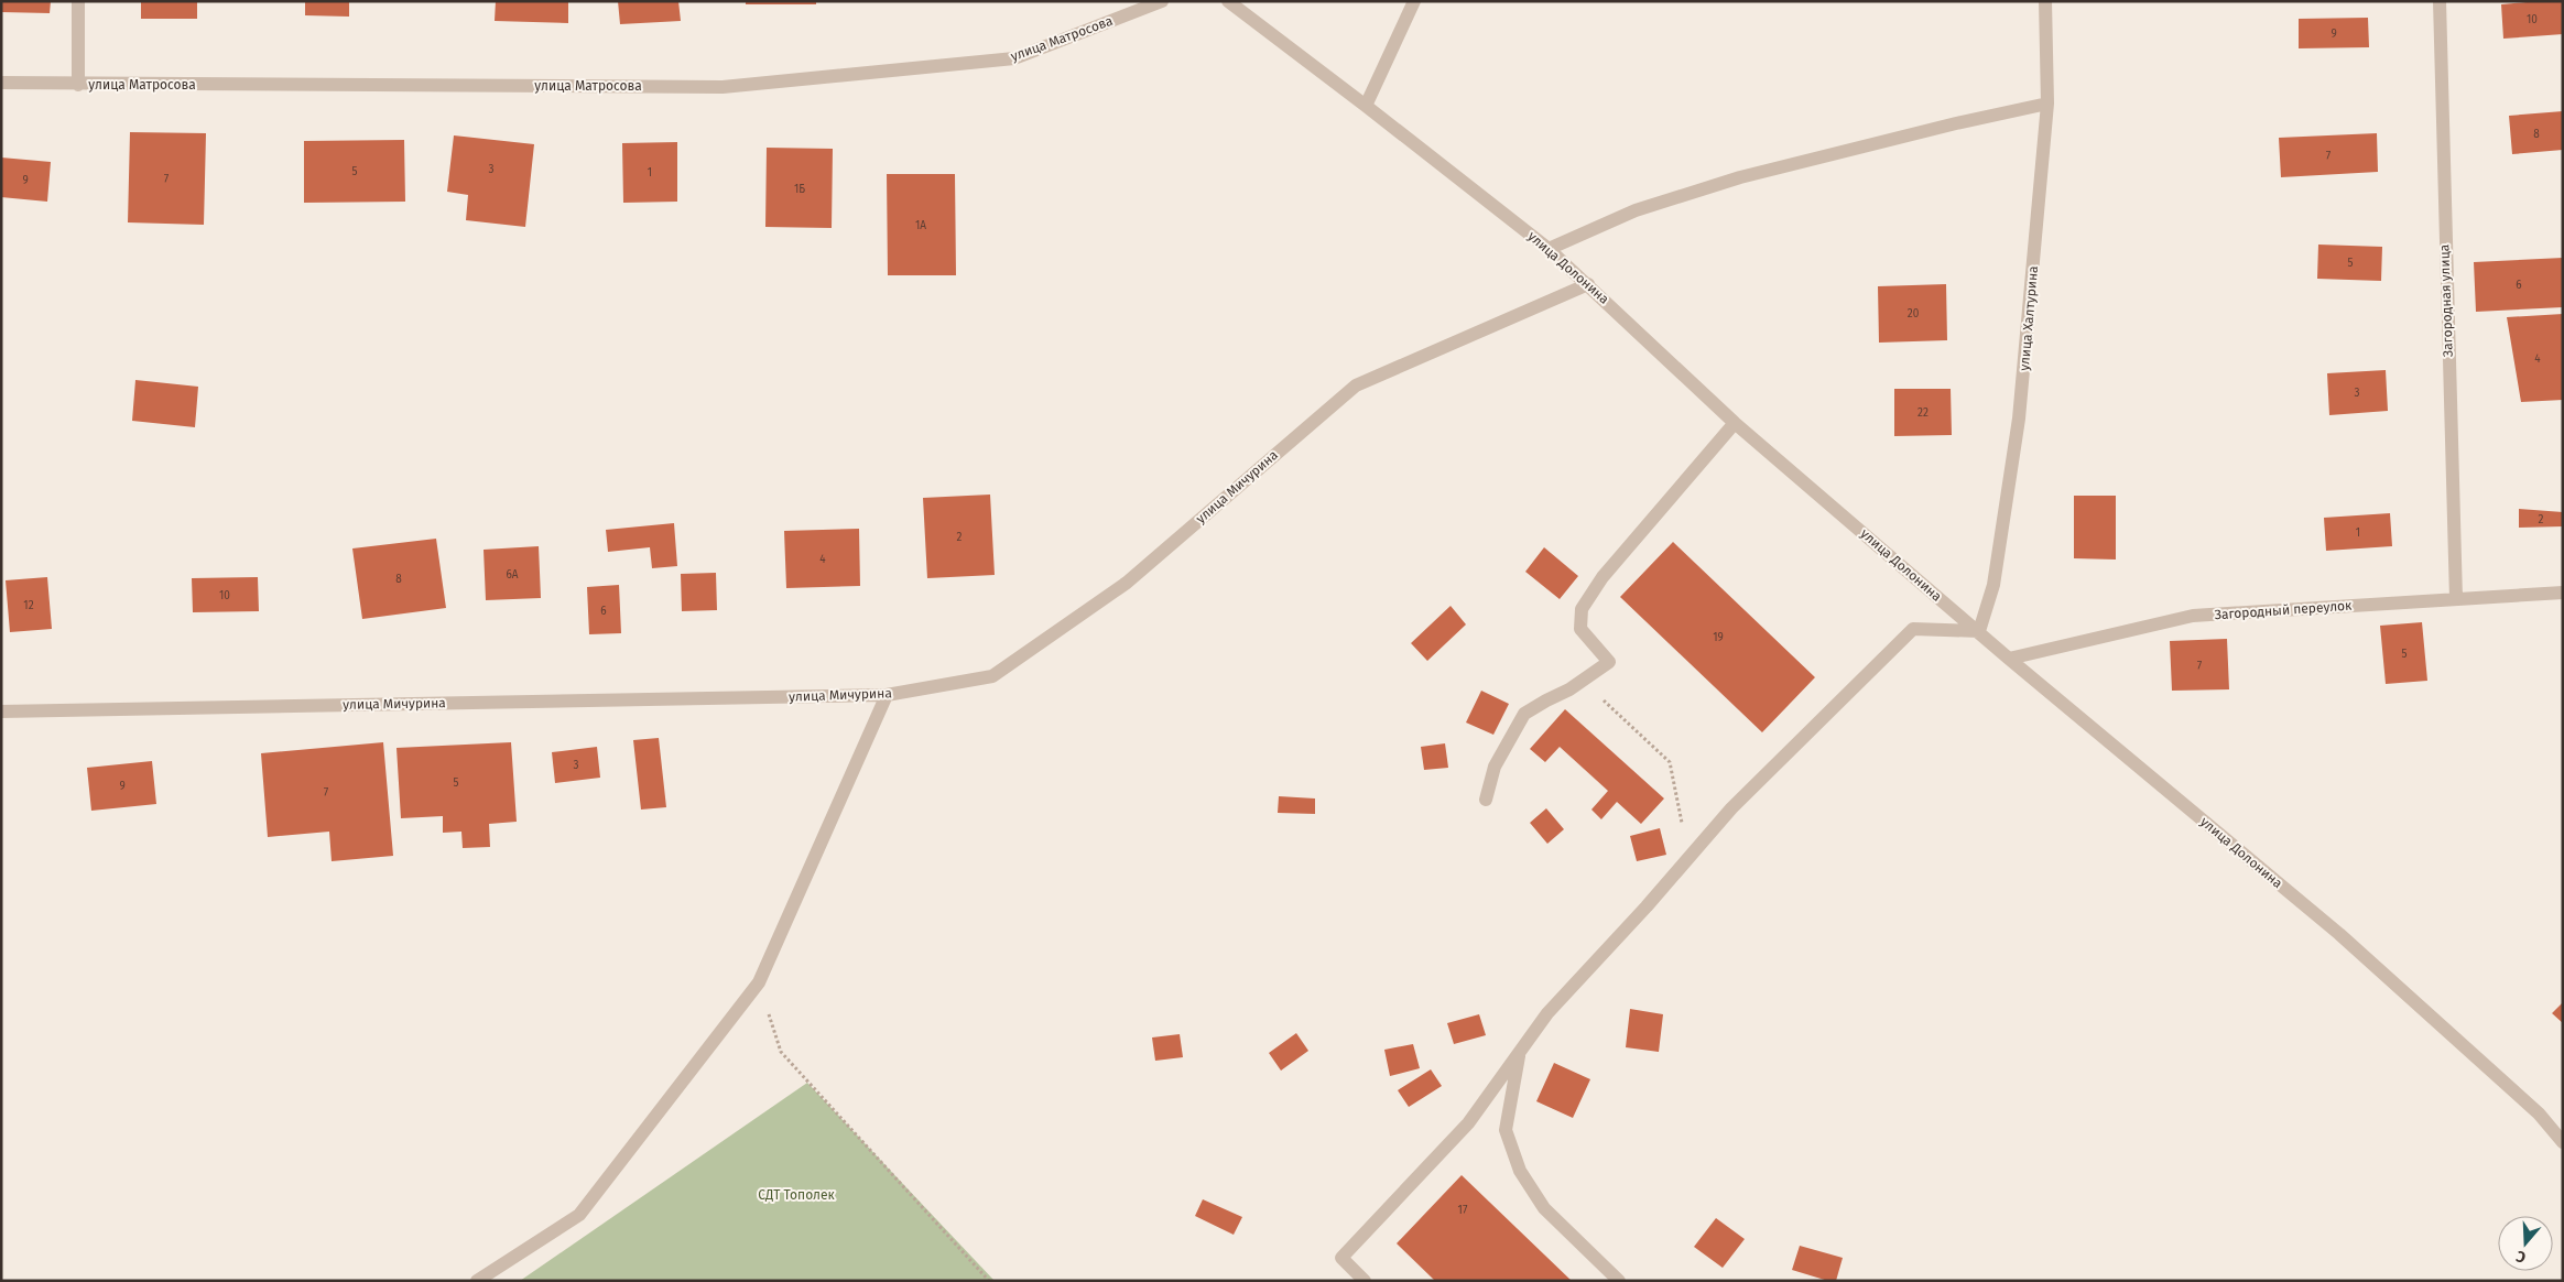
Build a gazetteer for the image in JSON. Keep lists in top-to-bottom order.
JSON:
{
  "streets": {
    "street": [
      "улица Матросова",
      "улица Долонина",
      "Загородная улица",
      "улица Халтурина",
      "улица Мичурина",
      "Загородный переулок"
    ]
  },
  "crossings": [
    ["улица Долонина", "улица Халтурина"],
    ["улица Долонина", "улица Мичурина"],
    ["улица Долонина", "Загородный переулок"],
    ["Загородная улица", "Загородный переулок"]
  ],
  "parks": ["СДТ Тополек"],
  "house_numbers": [
    "10",
    "9",
    "8",
    "7",
    "3",
    "5",
    "1",
    "7",
    "9",
    "1Б",
    "1А",
    "5",
    "6",
    "20",
    "4",
    "3",
    "22",
    "2",
    "1",
    "2",
    "4",
    "6А",
    "8",
    "10",
    "12",
    "6",
    "19",
    "5",
    "7",
    "3",
    "5",
    "9",
    "7",
    "17"
  ],
  "north": "bottom"
}
